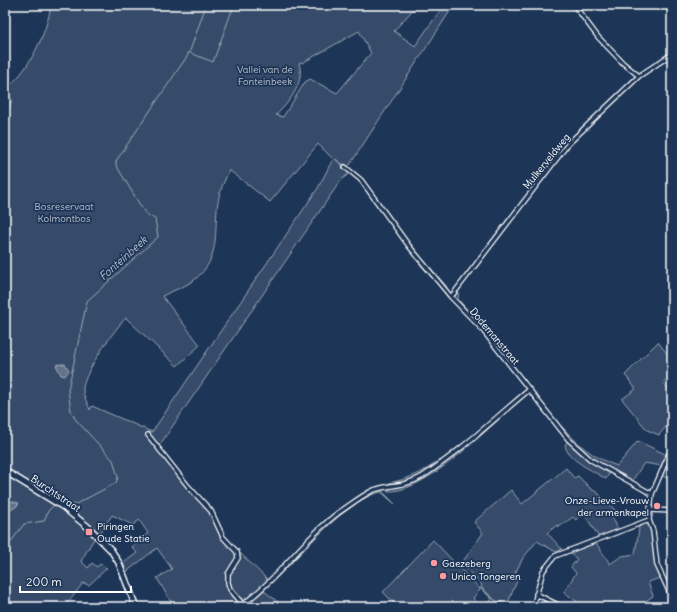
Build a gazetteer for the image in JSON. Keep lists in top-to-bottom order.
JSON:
{
  "streets": {
    "street": ["Mulkerveldweg", "Dodemanstraat", "Burchtstraat"]
  },
  "crossings": [
    ["Mulkerveldweg", "Dodemanstraat"]
  ],
  "water": ["Fonteinbeek"],
  "parks": ["Vallei van de Fonteinbeek", "Bosreservaat Kolmontbos"],
  "places": {
    "other": ["Onze-Lieve-Vrouw der armenkapel", "Gaezeberg", "Unico Tongeren"],
    "transit": ["Piringen Oude Statie"]
  },
  "scale_bar": "200 m"
}
